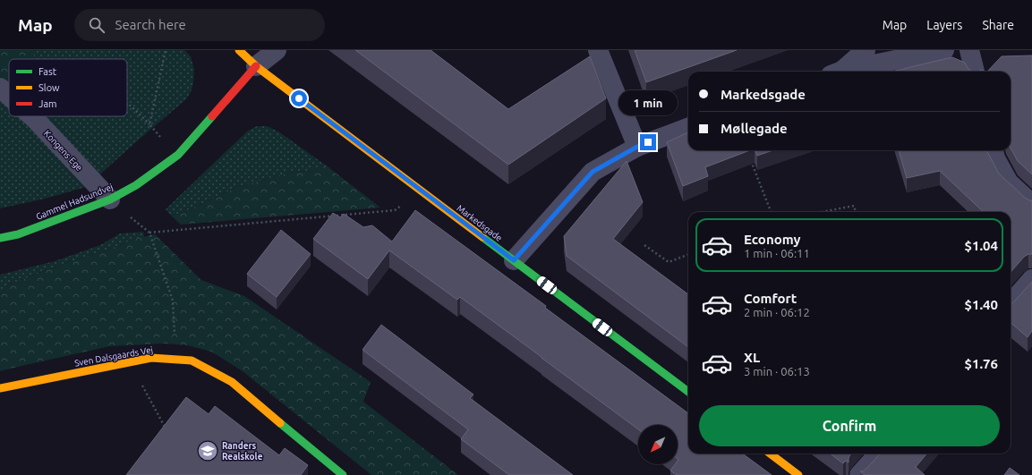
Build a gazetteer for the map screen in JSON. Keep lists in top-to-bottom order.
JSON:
{
  "streets": {
    "street": [
      "Kongens Ege",
      "Gammel Hadsundvej",
      "Markedsgade",
      "Sven Dalsgaards Vej"
    ]
  },
  "crossings": [
    ["Kongens Ege", "Gammel Hadsundvej"],
    ["Gammel Hadsundvej", "Markedsgade"]
  ],
  "places": {
    "school or university": ["Randers Realskole"]
  },
  "legend": ["Fast", "Slow", "Jam"],
  "north": "bottom left",
  "page": {
    "header": "Map",
    "search": "Search here",
    "nav": ["Map", "Layers", "Share"],
    "banner": ["Markedsgade", "Møllegade"],
    "bubble": "1 min",
    "list": [
      {
        "name": "Economy",
        "note": "1 min · 06:11",
        "value": "$1.04"
      },
      {
        "name": "Comfort",
        "note": "2 min · 06:12",
        "value": "$1.40"
      },
      {
        "name": "XL",
        "note": "3 min · 06:13",
        "value": "$1.76"
      }
    ],
    "buttons": "Confirm"
  }
}
